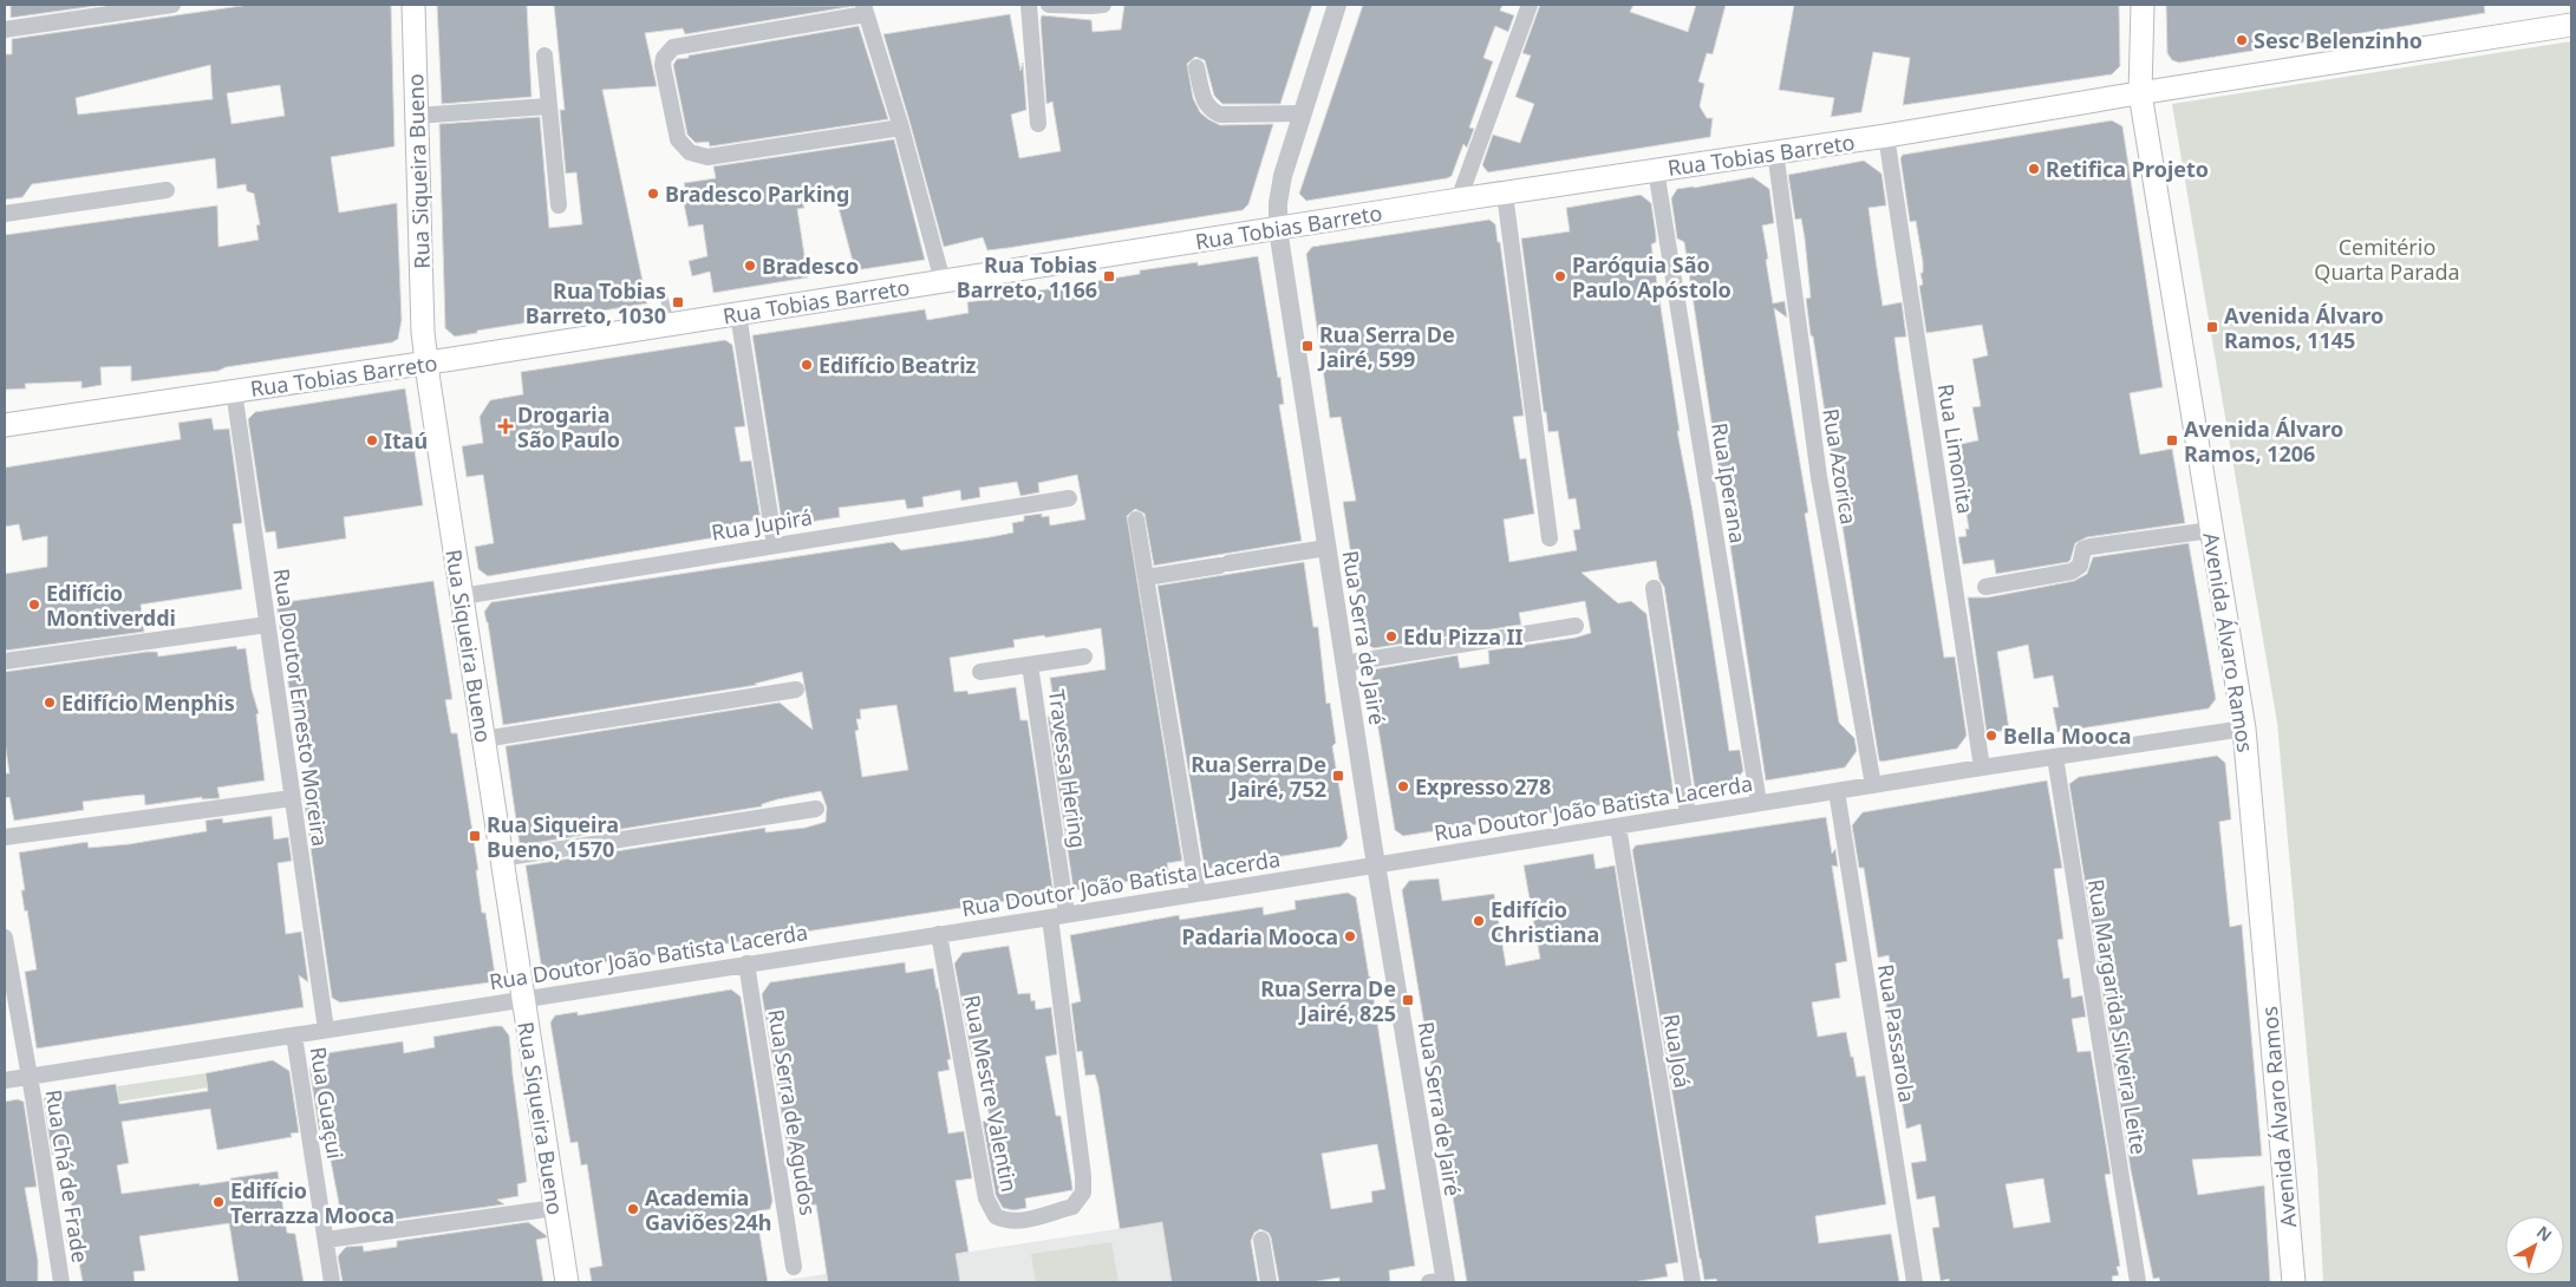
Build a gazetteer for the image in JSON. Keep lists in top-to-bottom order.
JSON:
{
  "streets": {
    "main road": ["Rua Tobias Barreto", "Rua Siqueira Bueno", "Avenida Álvaro Ramos"],
    "street": [
      "Rua Limonita",
      "Rua Azorica",
      "Rua Iperana",
      "Rua Jupirá",
      "Rua Serra de Jairé",
      "Rua Doutor Ernesto Moreira",
      "Travessa Hering",
      "Rua Doutor João Batista Lacerda",
      "Rua Margarida Silveira Leite",
      "Rua Passarola",
      "Rua Joá",
      "Rua Mestre Valentin",
      "Rua Guaçui",
      "Rua Serra de Agudos",
      "Rua Chá de Frade"
    ]
  },
  "crossings": [
    ["Rua Tobias Barreto", "Rua Siqueira Bueno"],
    ["Rua Tobias Barreto", "Rua Limonita"],
    ["Rua Tobias Barreto", "Rua Azorica"],
    ["Rua Tobias Barreto", "Rua Iperana"],
    ["Rua Tobias Barreto", "Rua Serra de Jairé"],
    ["Rua Tobias Barreto", "Avenida Álvaro Ramos"],
    ["Rua Tobias Barreto", "Rua Doutor Ernesto Moreira"],
    ["Rua Siqueira Bueno", "Rua Jupirá"],
    ["Rua Siqueira Bueno", "Rua Doutor João Batista Lacerda"],
    ["Rua Limonita", "Rua Doutor João Batista Lacerda"],
    ["Rua Azorica", "Rua Doutor João Batista Lacerda"],
    ["Rua Iperana", "Rua Doutor João Batista Lacerda"],
    ["Rua Serra de Jairé", "Rua Doutor João Batista Lacerda"],
    ["Avenida Álvaro Ramos", "Rua Doutor João Batista Lacerda"],
    ["Rua Doutor Ernesto Moreira", "Rua Doutor João Batista Lacerda"],
    ["Travessa Hering", "Rua Doutor João Batista Lacerda"],
    ["Rua Doutor João Batista Lacerda", "Rua Margarida Silveira Leite"],
    ["Rua Doutor João Batista Lacerda", "Rua Passarola"],
    ["Rua Doutor João Batista Lacerda", "Rua Joá"],
    ["Rua Doutor João Batista Lacerda", "Rua Mestre Valentin"],
    ["Rua Doutor João Batista Lacerda", "Rua Guaçui"],
    ["Rua Doutor João Batista Lacerda", "Rua Serra de Agudos"],
    ["Rua Doutor João Batista Lacerda", "Rua Chá de Frade"]
  ],
  "parks": ["Cemitério Quarta Parada"],
  "places": {
    "other": [
      "Sesc Belenzinho",
      "Retifica Projeto",
      "Bradesco Parking",
      "Bradesco",
      "Paróquia São Paulo Apóstolo",
      "Edifício Beatriz",
      "Itaú",
      "Edifício Montiverddi",
      "Edu Pizza II",
      "Edifício Menphis",
      "Bella Mooca",
      "Expresso 278",
      "Edifício Christiana",
      "Padaria Mooca",
      "Edifício Terrazza Mooca",
      "Academia Gaviões 24h"
    ],
    "transit": [
      "Rua Tobias Barreto, 1166",
      "Rua Tobias Barreto, 1030",
      "Avenida Álvaro Ramos, 1145",
      "Rua Serra De Jairé, 599",
      "Avenida Álvaro Ramos, 1206",
      "Rua Serra De Jairé, 752",
      "Rua Siqueira Bueno, 1570",
      "Rua Serra De Jairé, 825"
    ],
    "health": ["Drogaria São Paulo"]
  },
  "north": "top right"
}
